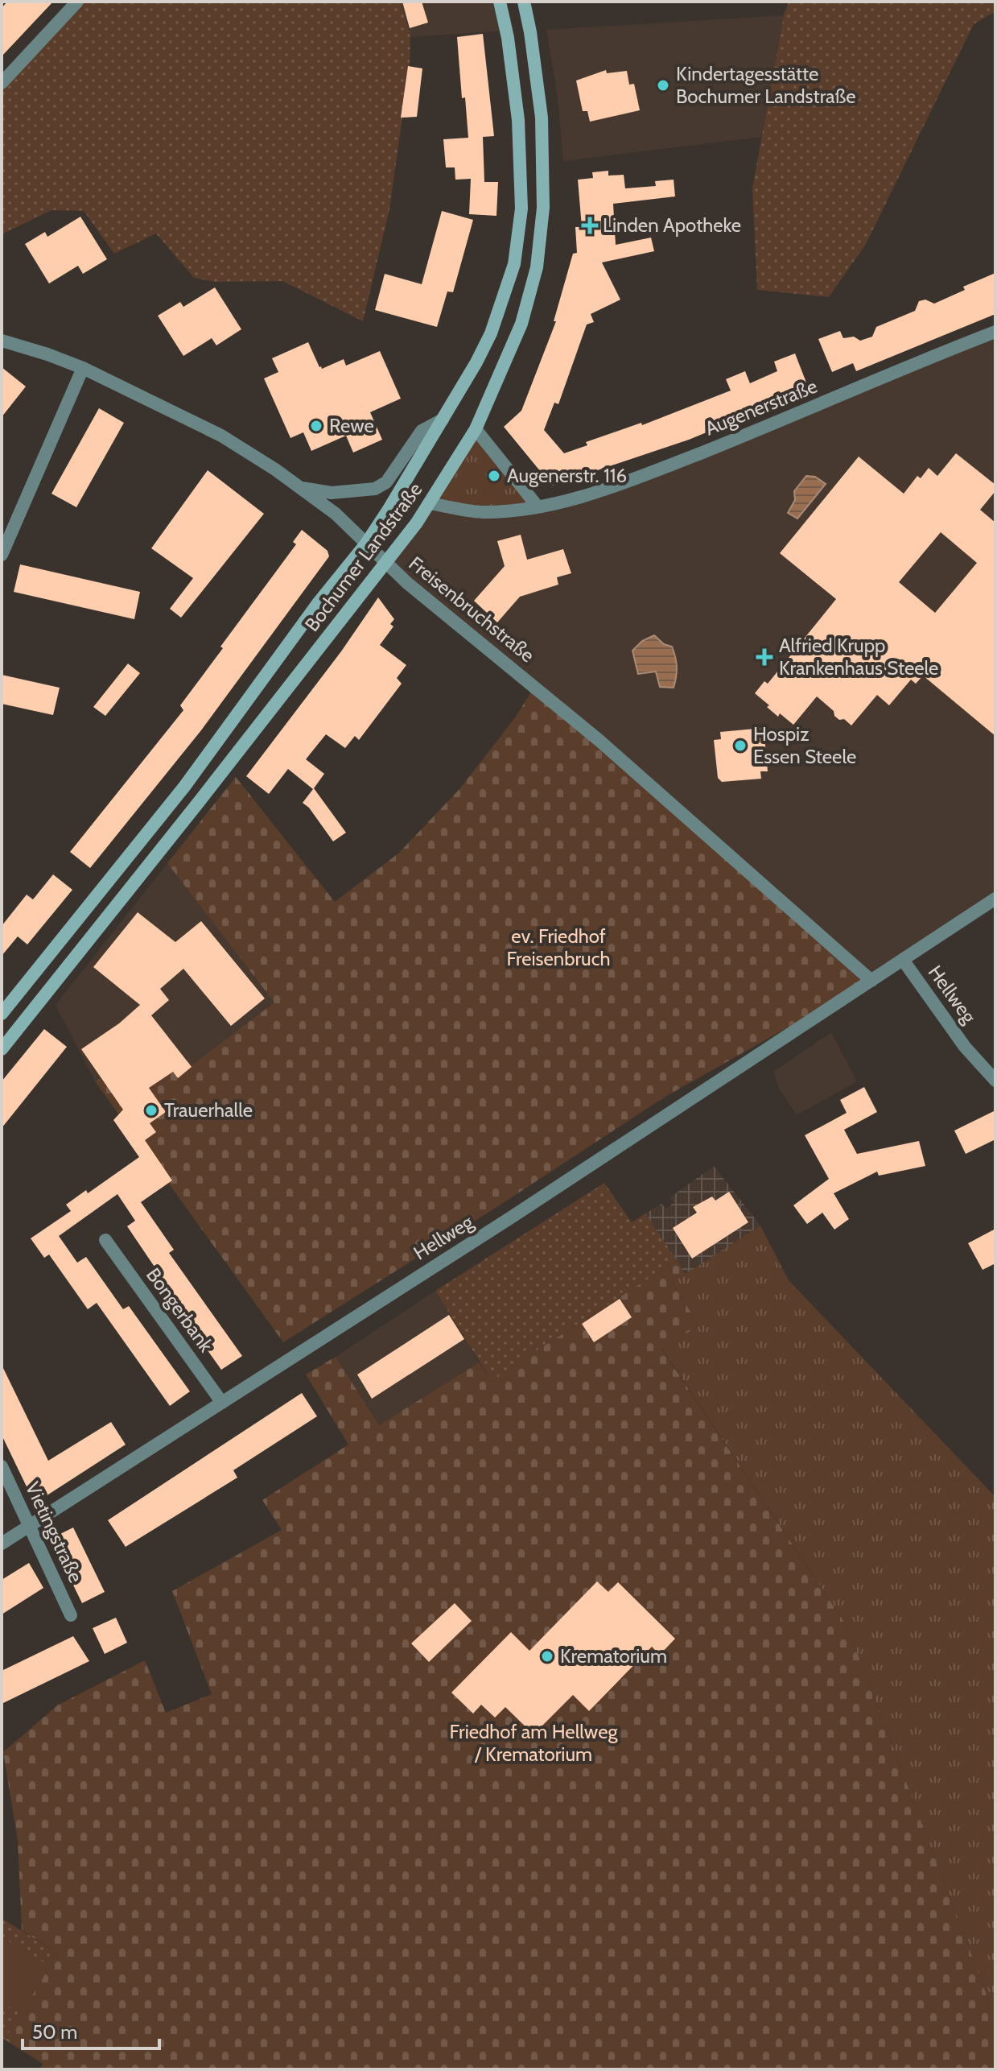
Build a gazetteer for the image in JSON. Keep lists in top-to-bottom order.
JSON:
{
  "streets": {
    "main road": ["Bochumer Landstraße"],
    "street": [
      "Augenerstraße",
      "Freisenbruchstraße",
      "Hellweg",
      "Bongerbank",
      "Vietingstraße"
    ]
  },
  "crossings": [
    ["Augenerstraße", "Bochumer Landstraße"],
    ["Bochumer Landstraße", "Freisenbruchstraße"],
    ["Freisenbruchstraße", "Hellweg"],
    ["Hellweg", "Bongerbank"],
    ["Hellweg", "Vietingstraße"]
  ],
  "parks": ["ev. Friedhof Freisenbruch", "Friedhof am Hellweg / Krematorium"],
  "places": {
    "other": [
      "Kindertagesstätte Bochumer Landstraße",
      "Rewe",
      "Augenerstr. 116",
      "Hospiz Essen Steele",
      "Trauerhalle",
      "Krematorium"
    ],
    "health": ["Linden Apotheke", "Alfried Krupp Krankenhaus Steele"]
  },
  "scale_bar": "50 m"
}
